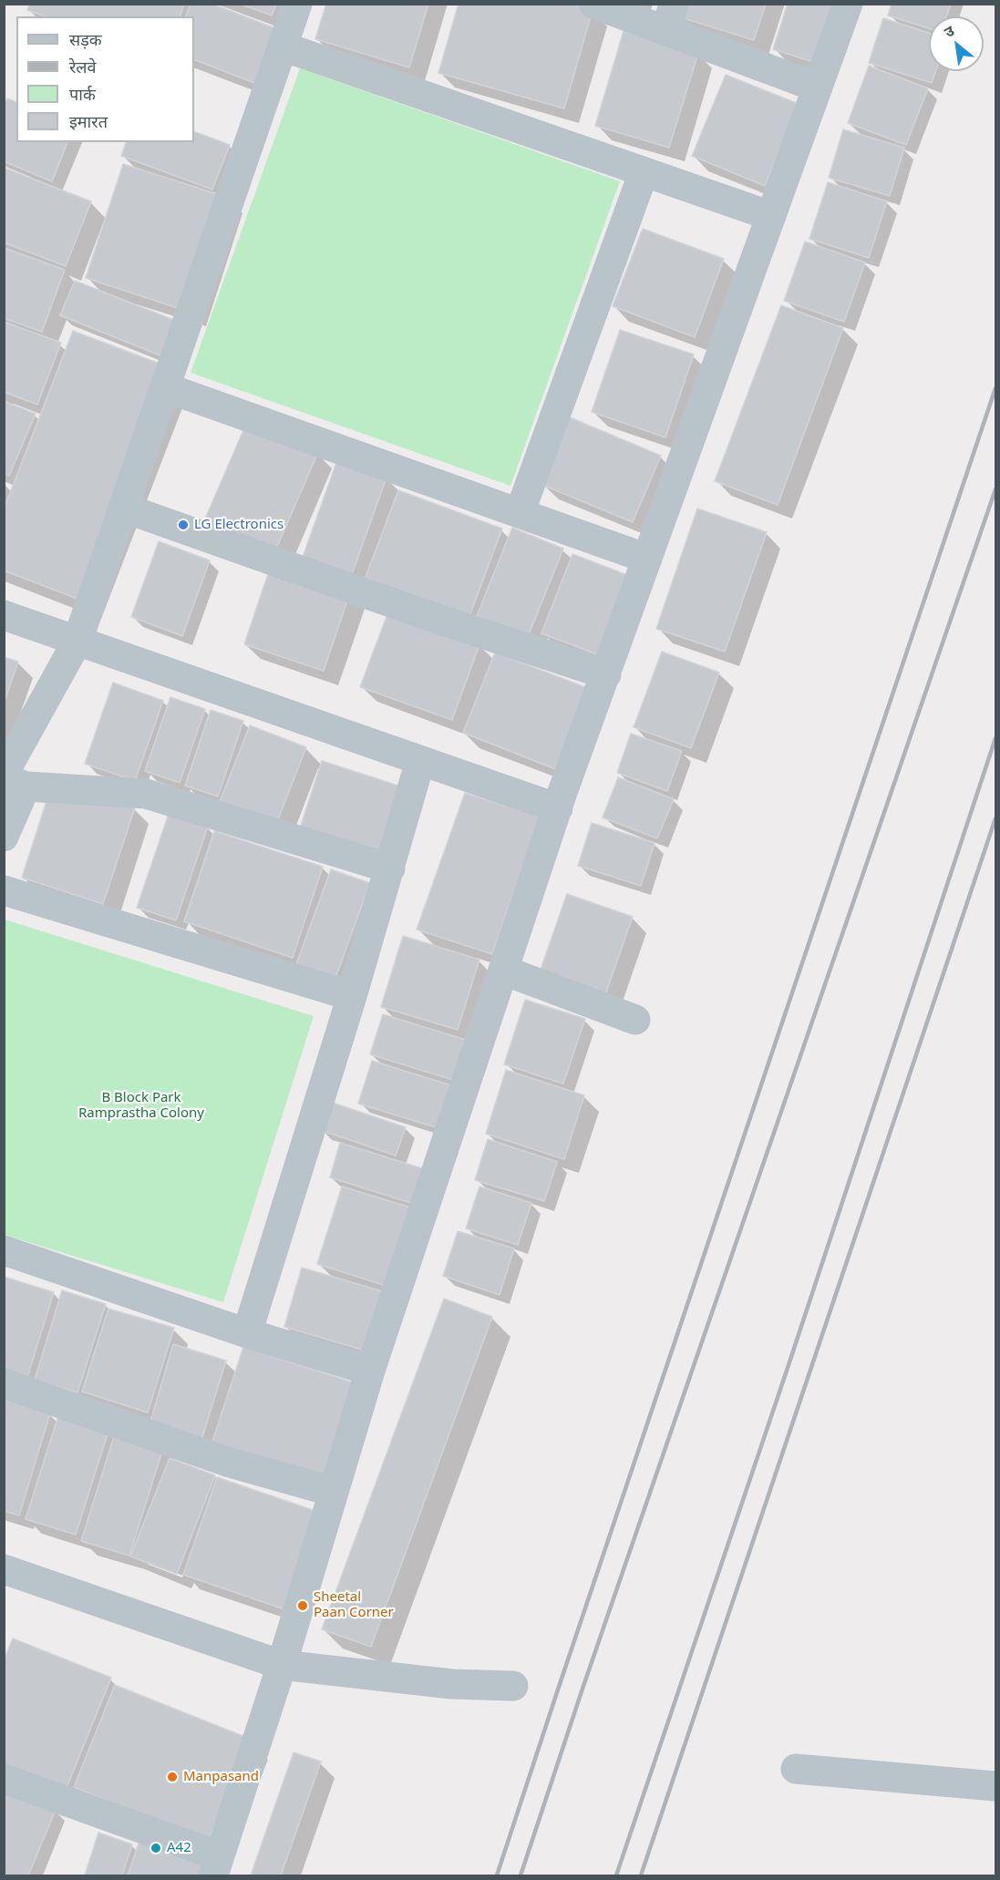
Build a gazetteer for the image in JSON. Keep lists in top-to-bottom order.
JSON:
{
  "parks": ["B Block Park Ramprastha Colony"],
  "places": [
    "LG Electronics",
    "Sheetal Paan Corner",
    "Manpasand",
    "A42"
  ],
  "legend": [
    "सड़क",
    "रेलवे",
    "पार्क",
    "इमारत"
  ],
  "north": "top left"
}
